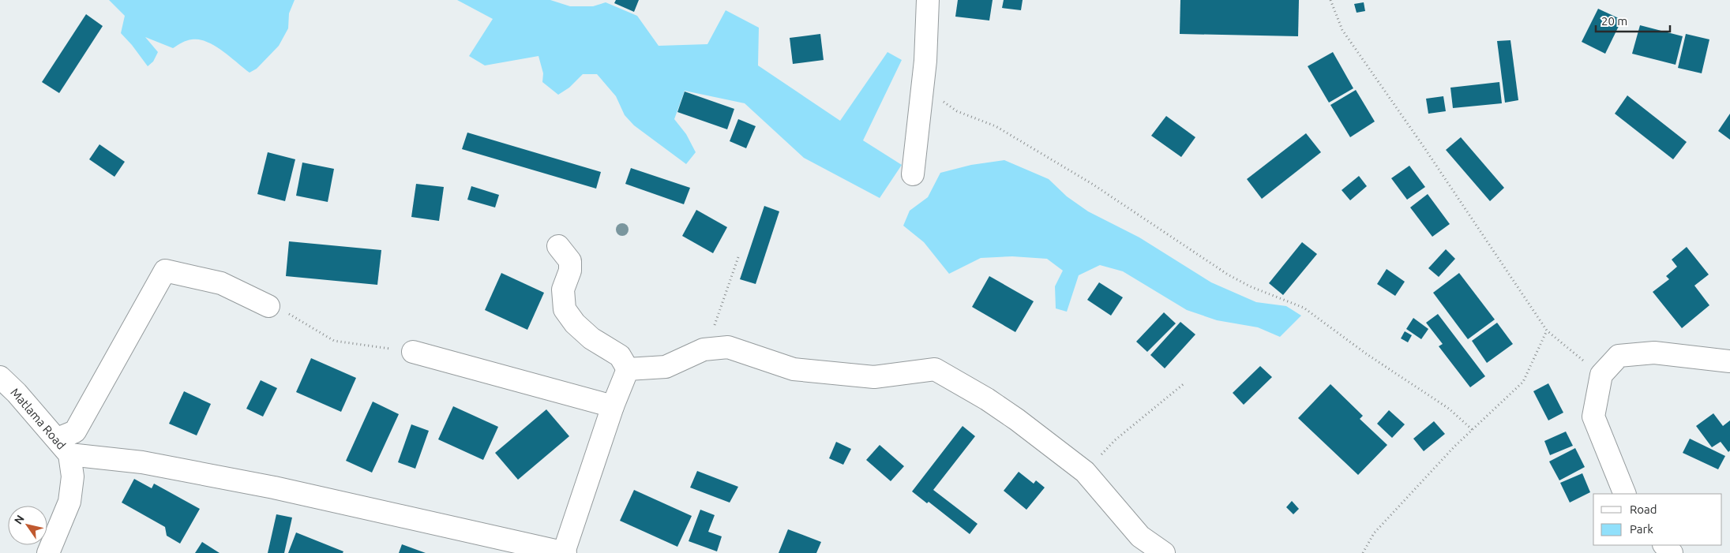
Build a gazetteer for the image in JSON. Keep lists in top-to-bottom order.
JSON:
{
  "streets": {
    "street": ["Matlama Road"]
  },
  "legend": ["Road", "Park"],
  "scale_bar": "20 m",
  "north": "top left"
}
